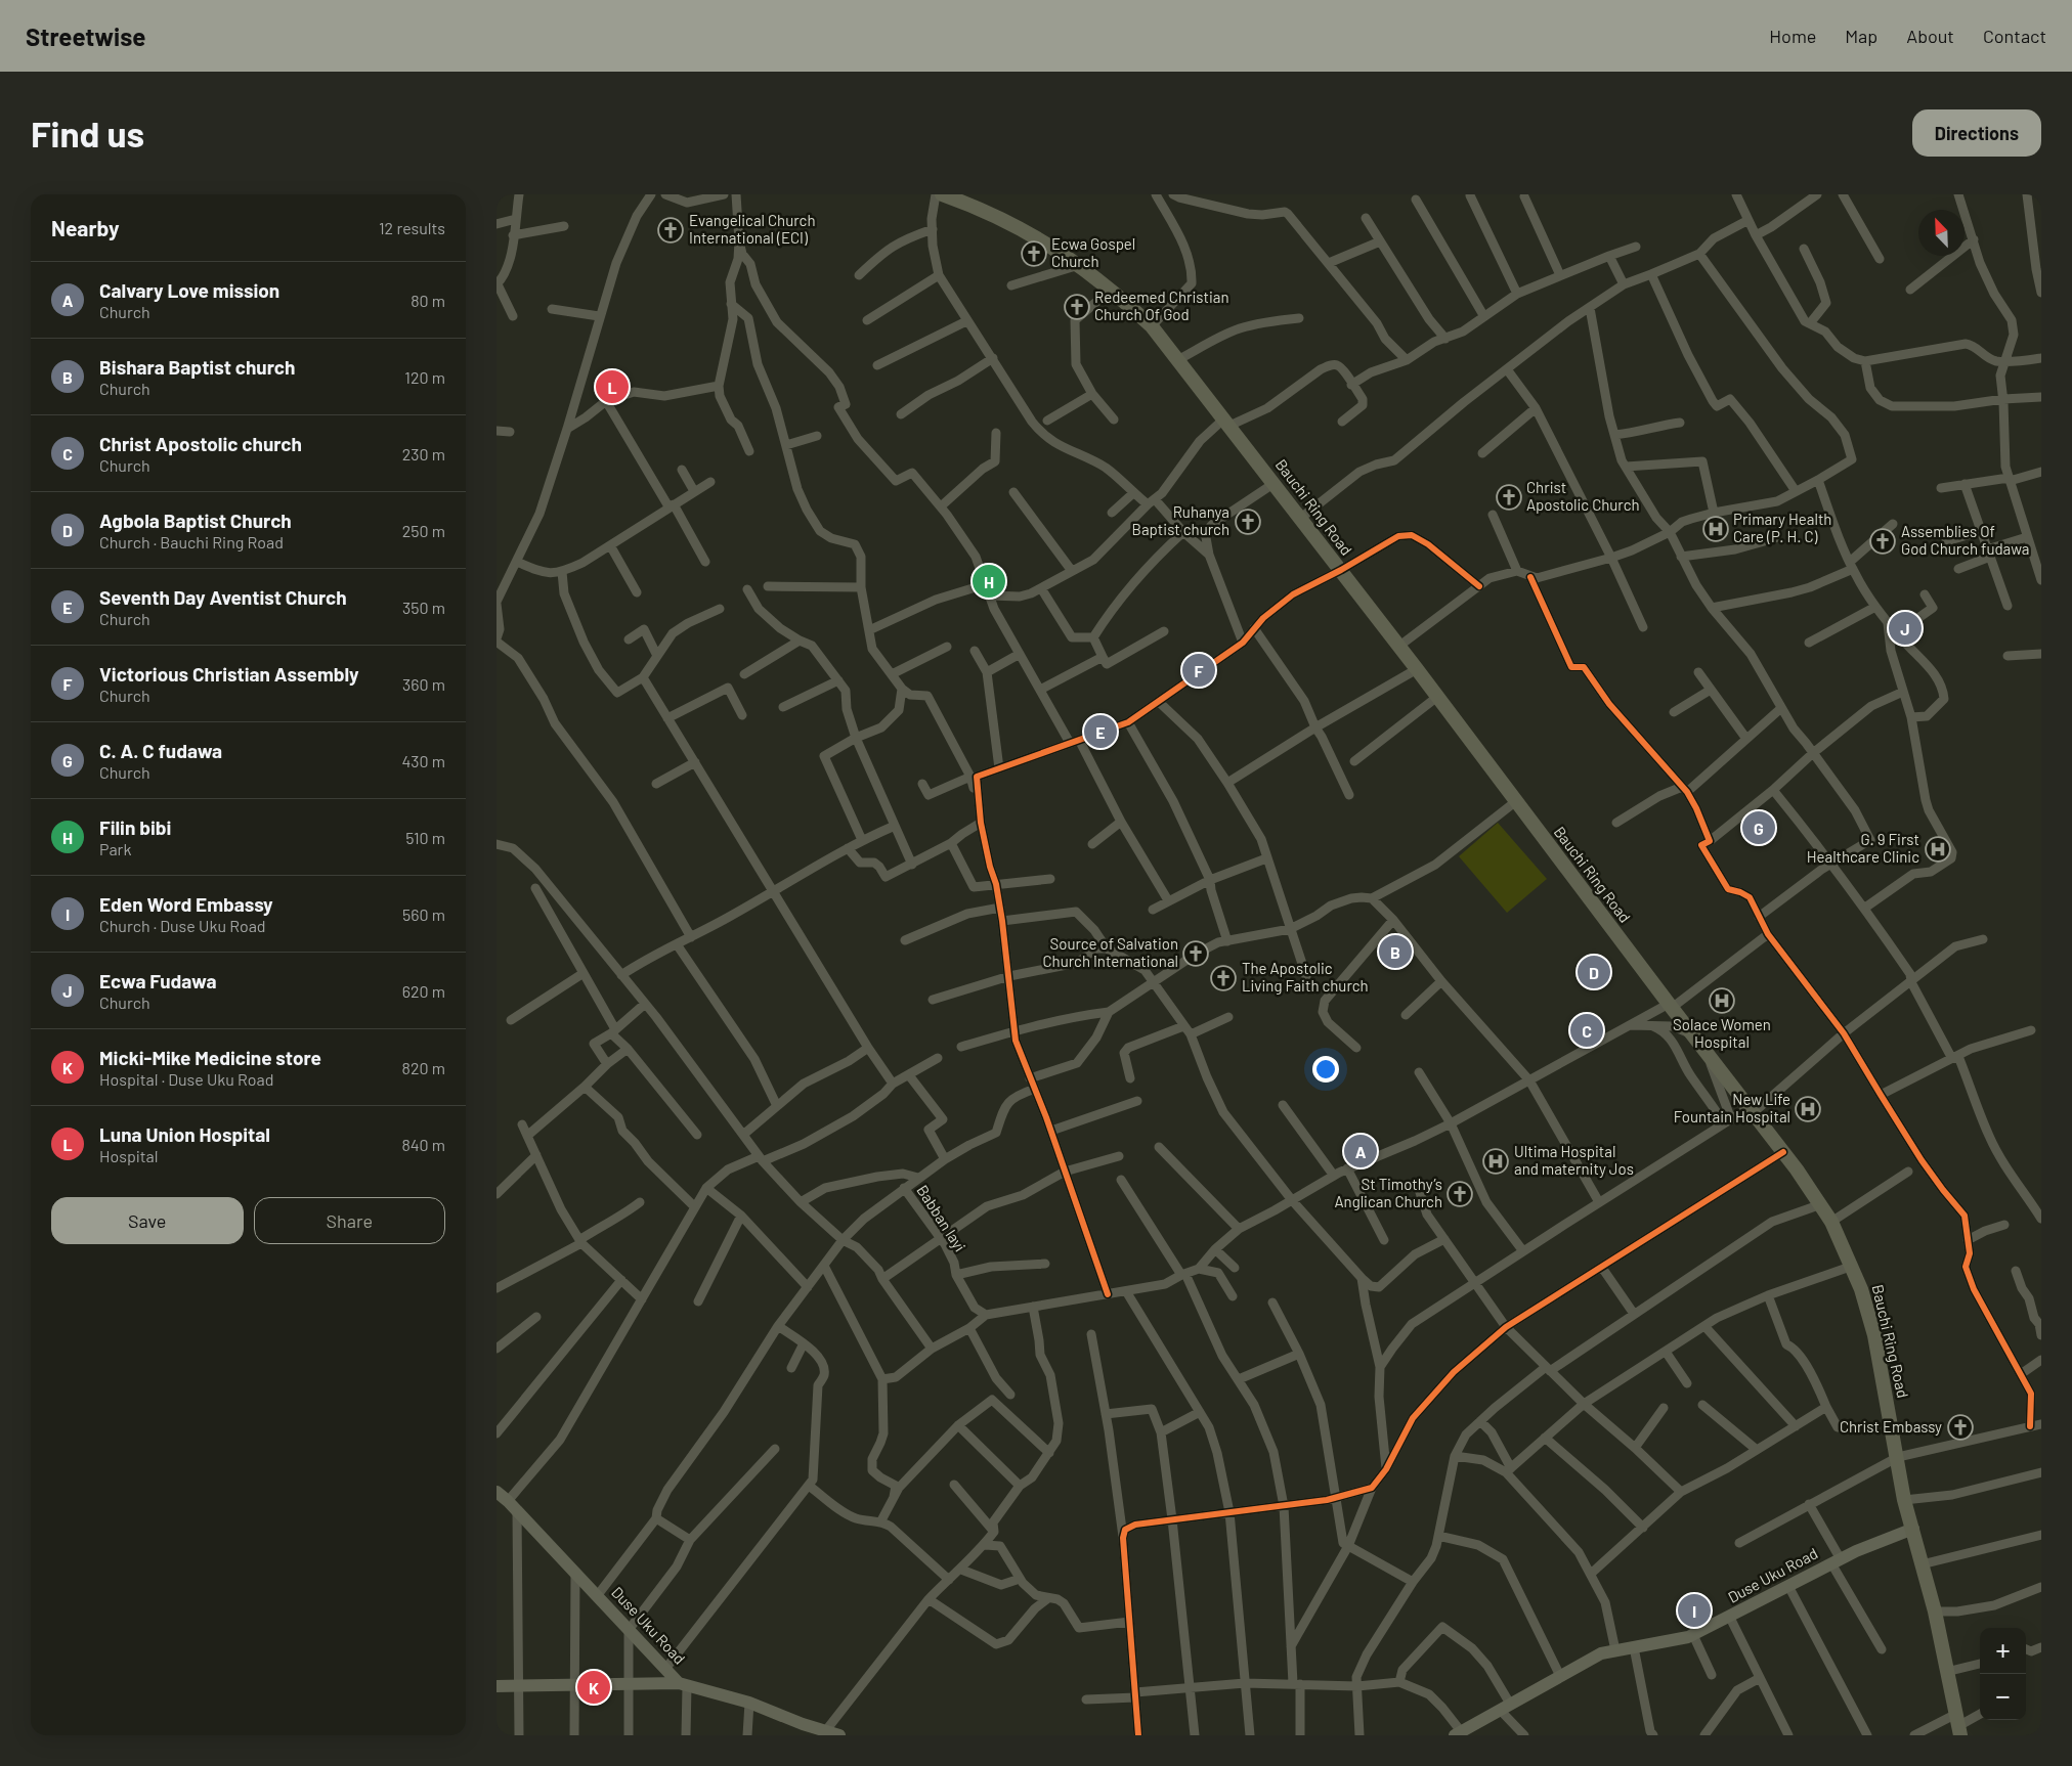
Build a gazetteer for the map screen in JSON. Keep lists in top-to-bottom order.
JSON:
{
  "streets": {
    "main road": ["Bauchi Ring Road"],
    "street": ["Babban layi", "Duse Uku Road"]
  },
  "crossings": [
    ["Bauchi Ring Road", "Duse Uku Road"]
  ],
  "places": {
    "church": [
      "Evangelical Church International (ECI)",
      "Ecwa Gospel Church",
      "Redeemed Christian Church Of God",
      "Christ Apostolic Church",
      "Ruhanya Baptist church",
      "Assemblies Of God Church fudawa",
      "Source of Salvation Church International",
      "The Apostolic Living Faith church",
      "St Timothy’s Anglican Church",
      "Christ Embassy"
    ],
    "hospital": [
      "Primary Health Care (P. H. C)",
      "G. 9 First Healthcare Clinic",
      "Solace Women Hospital",
      "New Life Fountain Hospital",
      "Ultima Hospital and maternity Jos"
    ]
  },
  "north": "top left",
  "page": {
    "header": "Streetwise",
    "nav": [
      "Home",
      "Map",
      "About",
      "Contact"
    ],
    "buttons": [
      "Directions",
      ["Save", "Share"]
    ],
    "title": "Find us",
    "heading": ["Nearby", "12 results"],
    "list": [
      {
        "mark": "A",
        "name": "Calvary Love mission",
        "note": "Church",
        "value": "80 m"
      },
      {
        "mark": "B",
        "name": "Bishara Baptist church",
        "note": "Church",
        "value": "120 m"
      },
      {
        "mark": "C",
        "name": "Christ Apostolic church",
        "note": "Church",
        "value": "230 m"
      },
      {
        "mark": "D",
        "name": "Agbola Baptist Church",
        "note": "Church · Bauchi Ring Road",
        "value": "250 m"
      },
      {
        "mark": "E",
        "name": "Seventh Day Aventist Church",
        "note": "Church",
        "value": "350 m"
      },
      {
        "mark": "F",
        "name": "Victorious Christian Assembly",
        "note": "Church",
        "value": "360 m"
      },
      {
        "mark": "G",
        "name": "C. A. C fudawa",
        "note": "Church",
        "value": "430 m"
      },
      {
        "mark": "H",
        "name": "Filin bibi",
        "note": "Park",
        "value": "510 m"
      },
      {
        "mark": "I",
        "name": "Eden Word Embassy",
        "note": "Church · Duse Uku Road",
        "value": "560 m"
      },
      {
        "mark": "J",
        "name": "Ecwa Fudawa",
        "note": "Church",
        "value": "620 m"
      },
      {
        "mark": "K",
        "name": "Micki-Mike Medicine store",
        "note": "Hospital · Duse Uku Road",
        "value": "820 m"
      },
      {
        "mark": "L",
        "name": "Luna Union Hospital",
        "note": "Hospital",
        "value": "840 m"
      }
    ],
    "pins": [
      "L",
      "H",
      "J",
      "F",
      "E",
      "G",
      "B",
      "D",
      "C",
      "A",
      "I",
      "K"
    ],
    "map_buttons": ["+", "−"]
  }
}
